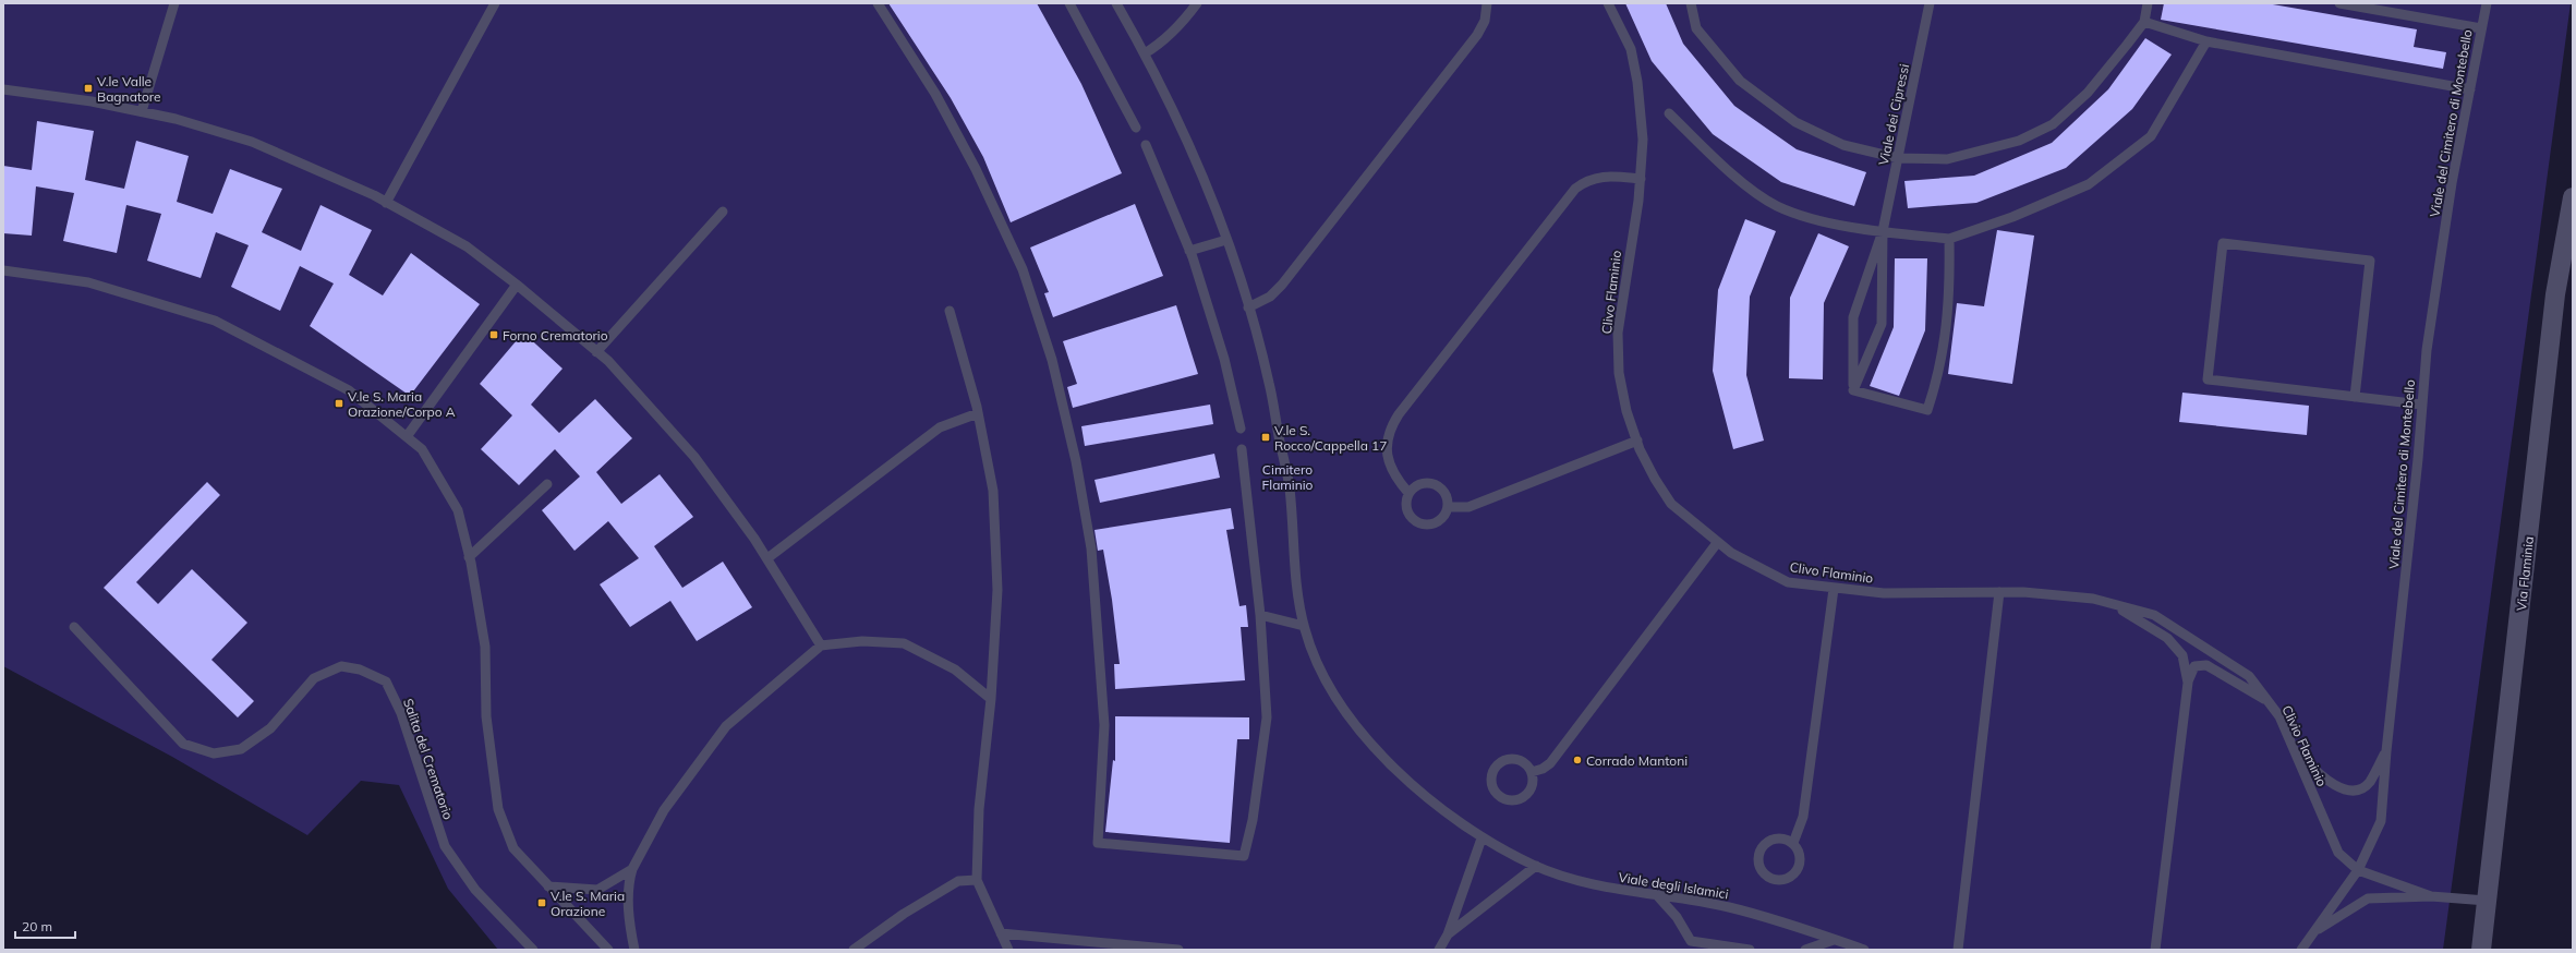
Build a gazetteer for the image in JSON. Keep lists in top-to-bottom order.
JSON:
{
  "streets": {
    "street": ["Via Flaminia"],
    "lane": [
      "Viale dei Cipressi",
      "Viale del Cimitero di Montebello",
      "Clivo Flaminio",
      "Clivio Flaminio",
      "Salita del Crematorio",
      "Viale degli Islamici"
    ]
  },
  "crossings": [
    ["Viale del Cimitero di Montebello", "Clivio Flaminio"],
    ["Clivo Flaminio", "Clivio Flaminio"]
  ],
  "parks": ["Cimitero Flaminio"],
  "places": {
    "transit": [
      "V.le Valle Bagnatore",
      "Forno Crematorio",
      "V.le S. Maria Orazione/Corpo A",
      "V.le S. Rocco/Cappella 17",
      "V.le S. Maria Orazione"
    ],
    "other": ["Corrado Mantoni"]
  },
  "scale_bar": "20 m"
}
